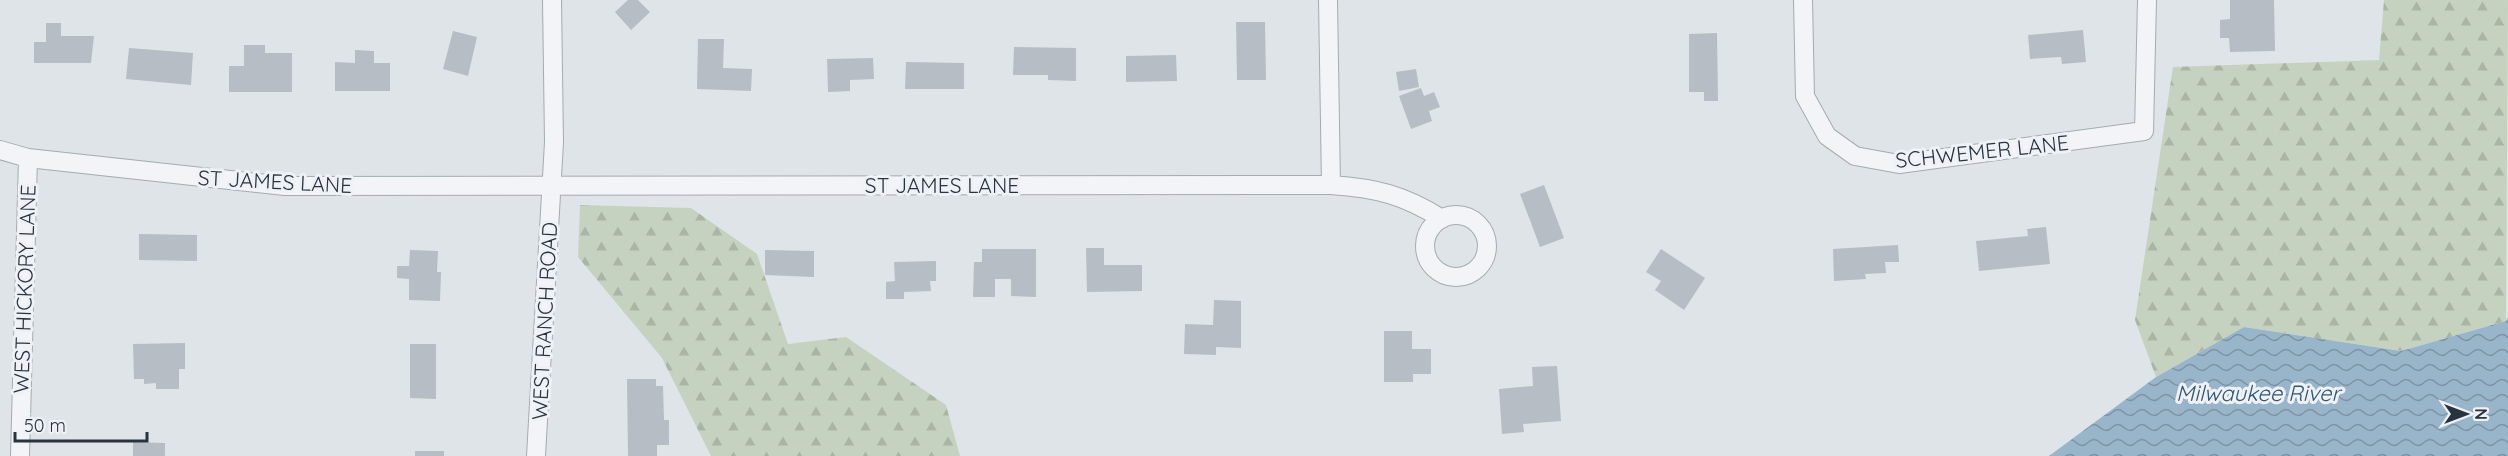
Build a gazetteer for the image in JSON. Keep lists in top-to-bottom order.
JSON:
{
  "streets": {
    "street": [
      "SCHWEMER LANE",
      "ST JAMES LANE",
      "WEST HICKORY LANE",
      "WEST RANCH ROAD"
    ]
  },
  "crossings": [
    ["ST JAMES LANE", "WEST HICKORY LANE"],
    ["ST JAMES LANE", "WEST RANCH ROAD"]
  ],
  "water": ["Milwaukee River"],
  "scale_bar": "50 m",
  "north": "right"
}
